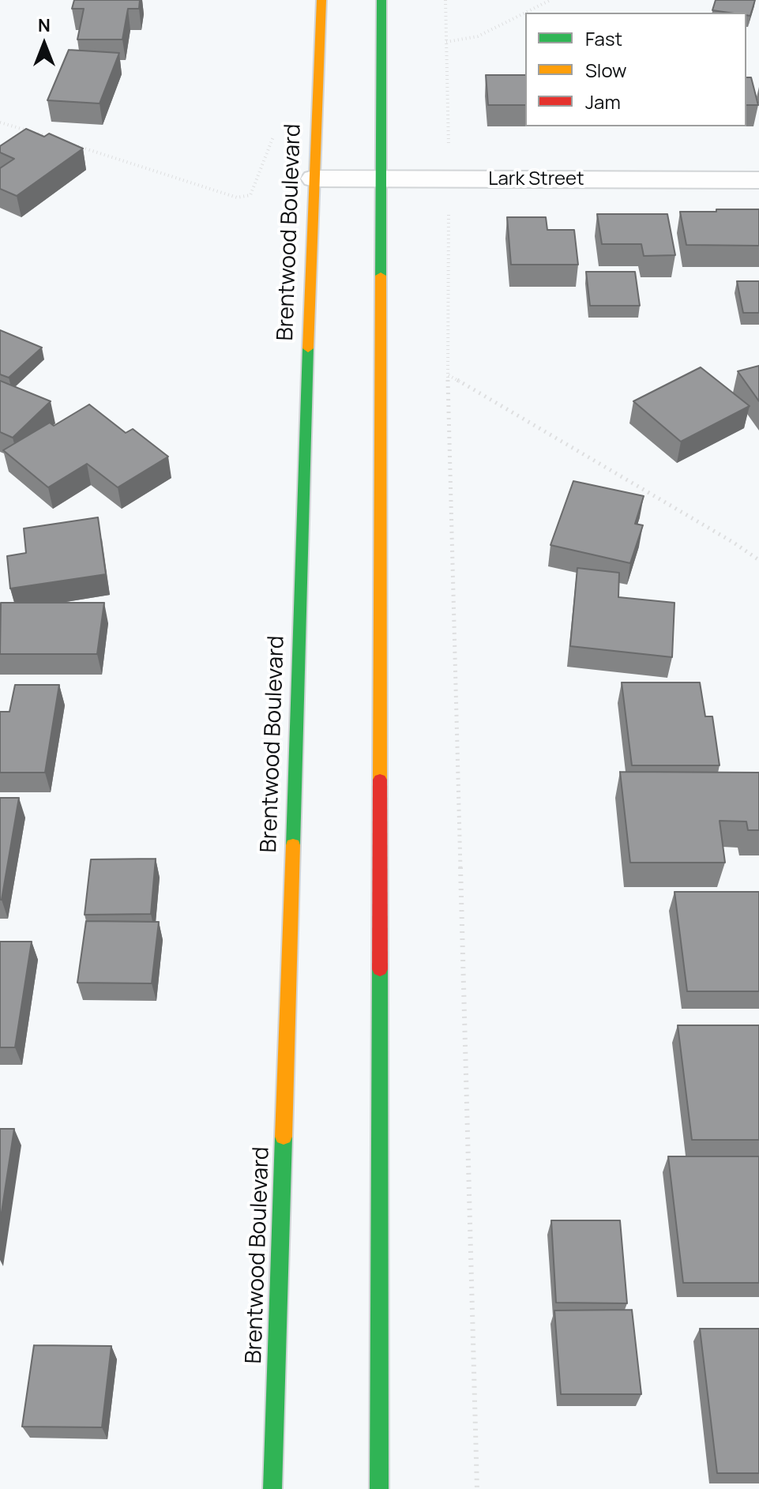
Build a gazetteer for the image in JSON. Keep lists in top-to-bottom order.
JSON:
{
  "streets": {
    "main road": ["Brentwood Boulevard"],
    "street": ["Lark Street"]
  },
  "crossings": [
    ["Lark Street", "Brentwood Boulevard"]
  ],
  "legend": ["Fast", "Slow", "Jam"],
  "north": "top"
}
